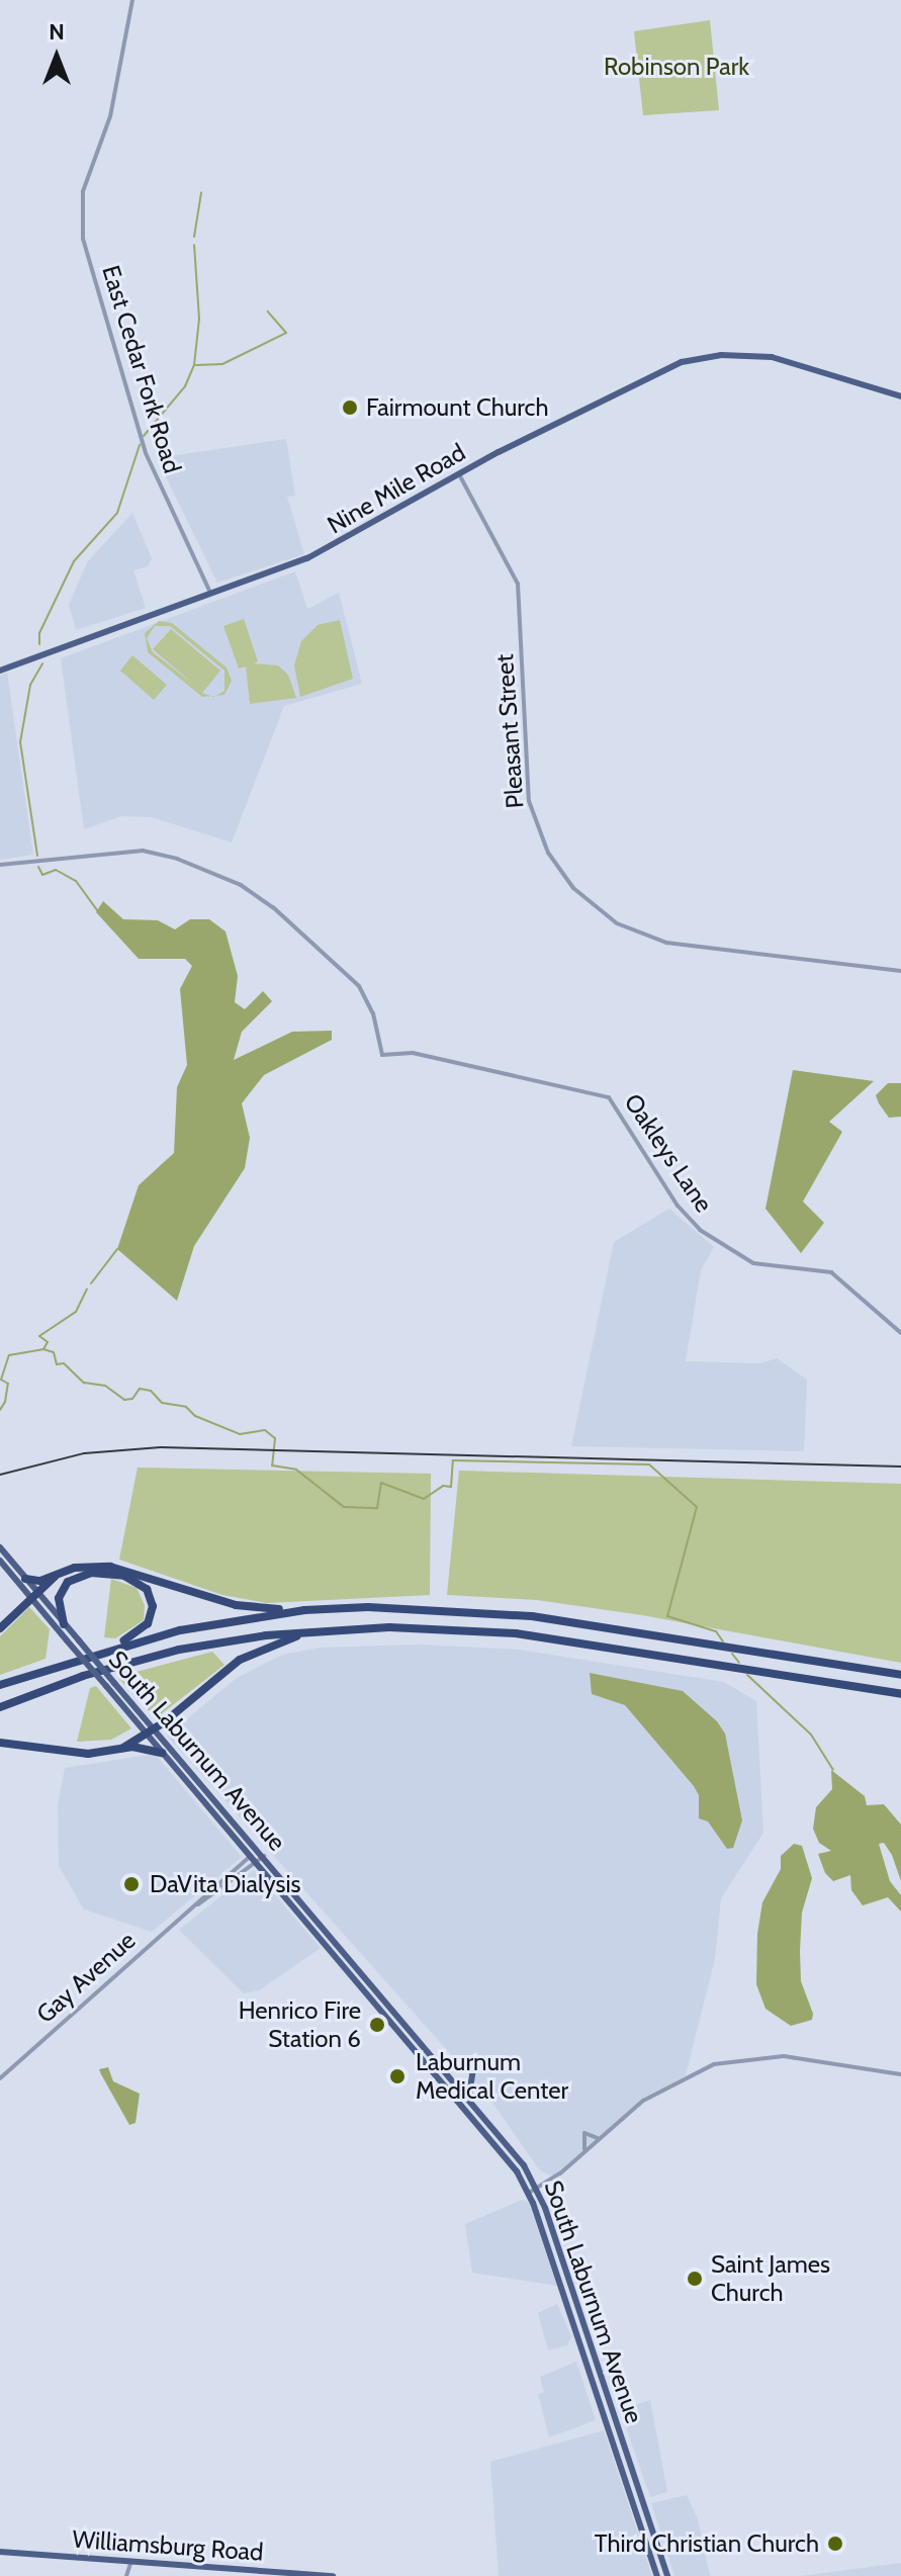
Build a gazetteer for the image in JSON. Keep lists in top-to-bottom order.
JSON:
{
  "streets": {
    "main road": ["Nine Mile Road", "South Laburnum Avenue", "Williamsburg Road"],
    "street": [
      "East Cedar Fork Road",
      "Pleasant Street",
      "Oakleys Lane",
      "Gay Avenue"
    ]
  },
  "crossings": [
    ["East Cedar Fork Road", "Nine Mile Road"],
    ["Nine Mile Road", "Pleasant Street"],
    ["South Laburnum Avenue", "Gay Avenue"]
  ],
  "parks": ["Robinson Park"],
  "places": [
    "Fairmount Church",
    "DaVita Dialysis",
    "Henrico Fire Station 6",
    "Laburnum Medical Center",
    "Saint James Church",
    "Third Christian Church"
  ],
  "north": "top"
}
